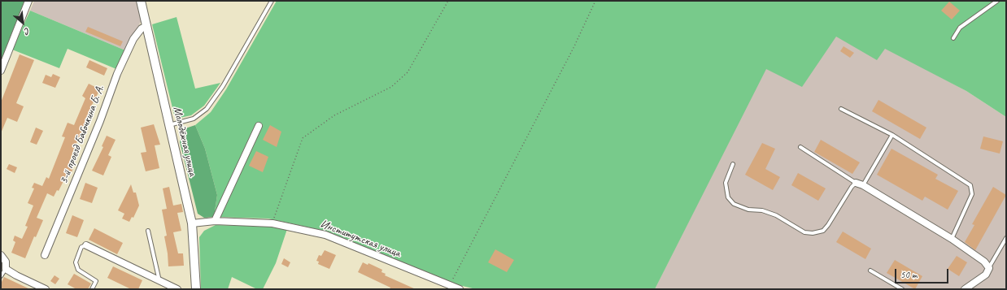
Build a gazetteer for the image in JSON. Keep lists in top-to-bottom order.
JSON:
{
  "streets": {
    "street": ["3-й проезд Бабочкина Б. А.", "Молодёжная улица", "Институтская улица"]
  },
  "crossings": [
    ["3-й проезд Бабочкина Б. А.", "Молодёжная улица"],
    ["Молодёжная улица", "Институтская улица"]
  ],
  "scale_bar": "50 m",
  "north": "bottom right"
}
